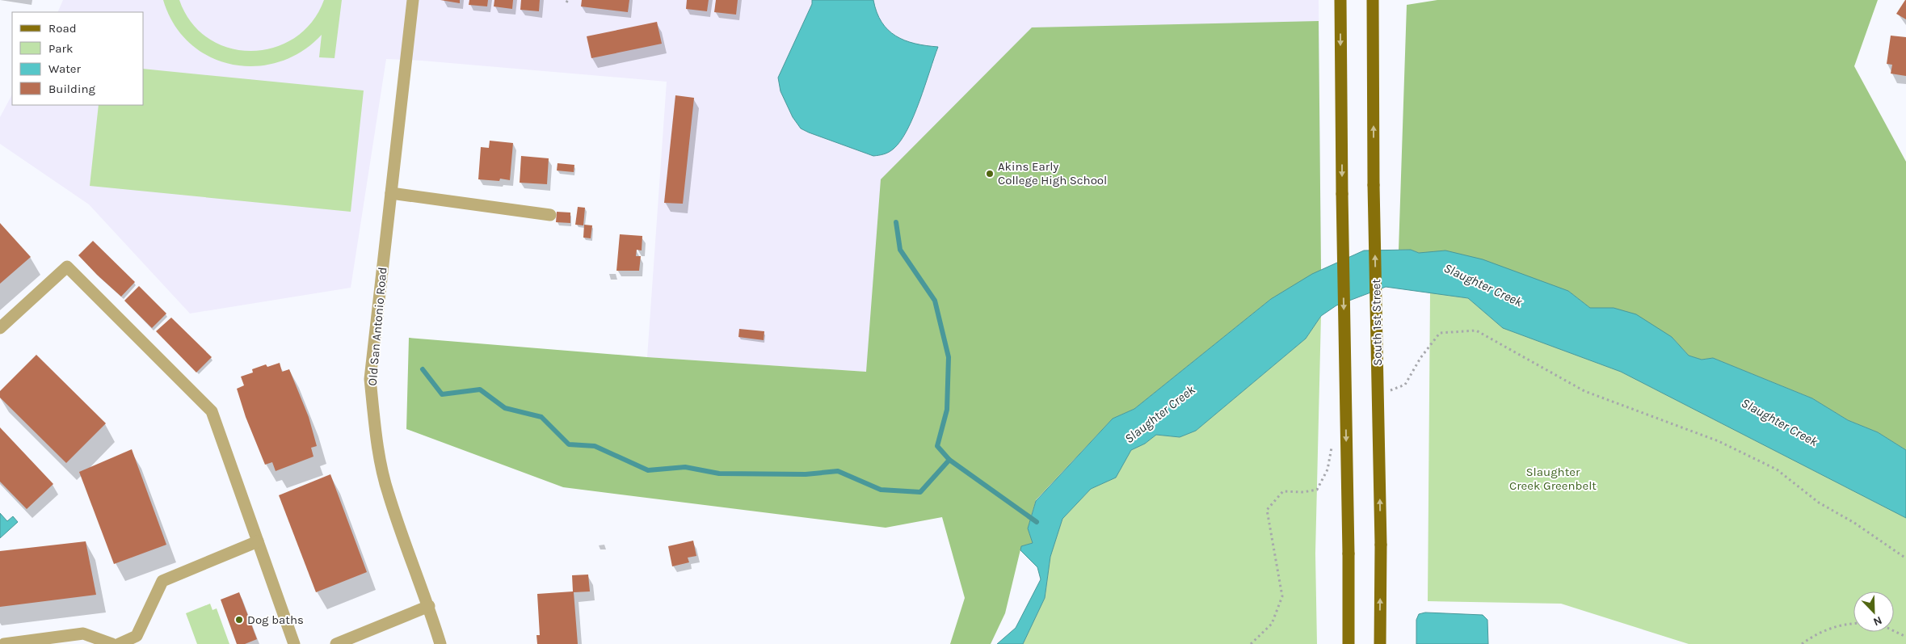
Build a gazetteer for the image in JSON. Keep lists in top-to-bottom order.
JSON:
{
  "streets": {
    "main road": ["South 1st Street"],
    "street": ["Old San Antonio Road"]
  },
  "water": ["Slaughter Creek"],
  "parks": ["Slaughter Creek Greenbelt"],
  "places": ["Akins Early College High School", "Dog baths"],
  "legend": [
    "Road",
    "Park",
    "Water",
    "Building"
  ],
  "north": "bottom right"
}
